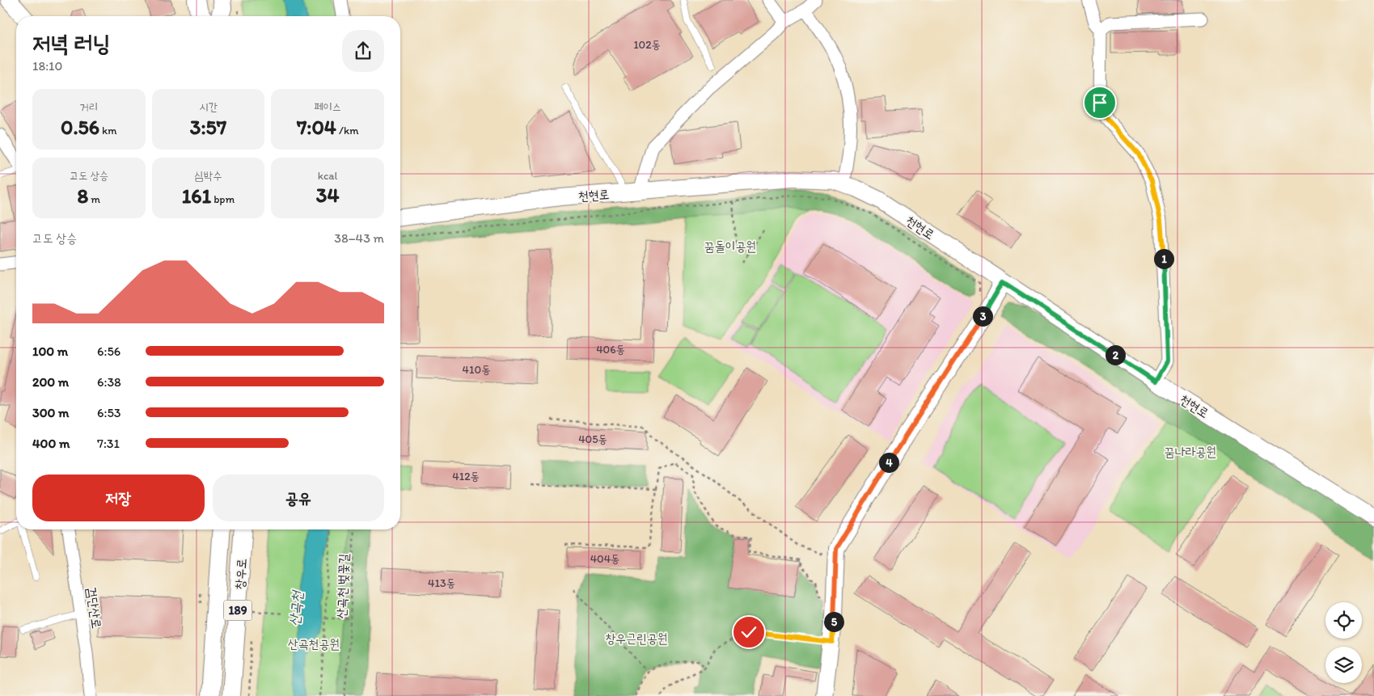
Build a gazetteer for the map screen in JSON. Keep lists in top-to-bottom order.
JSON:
{
  "streets": {
    "main road": ["천현로", "창우로", "189"],
    "street": ["검단산로"],
    "path": ["산곡천 벚꽃길"]
  },
  "water": ["산곡천"],
  "parks": [
    "꿈돌이공원",
    "꿈나라공원",
    "창우근린공원",
    "산곡천공원"
  ],
  "house_numbers": [
    "102동",
    "406동",
    "410동",
    "405동",
    "412동",
    "404동",
    "413동"
  ],
  "page": {
    "heading": ["저녁 러닝", "18:10"],
    "stats": [
      ["거리", "0.56 km"],
      ["시간", "3:57"],
      ["페이스", "7:04 /km"],
      ["고도 상승", "8 m"],
      ["심박수", "161 bpm"],
      ["kcal", "34"]
    ],
    "chart": ["고도 상승", "38–43 m"],
    "pins": [
      "1",
      "3",
      "2",
      "4",
      "5"
    ],
    "list": [
      {
        "name": "100 m",
        "note": "6:56"
      },
      {
        "name": "200 m",
        "note": "6:38"
      },
      {
        "name": "300 m",
        "note": "6:53"
      },
      {
        "name": "400 m",
        "note": "7:31"
      }
    ],
    "buttons": ["저장", "공유"]
  }
}
